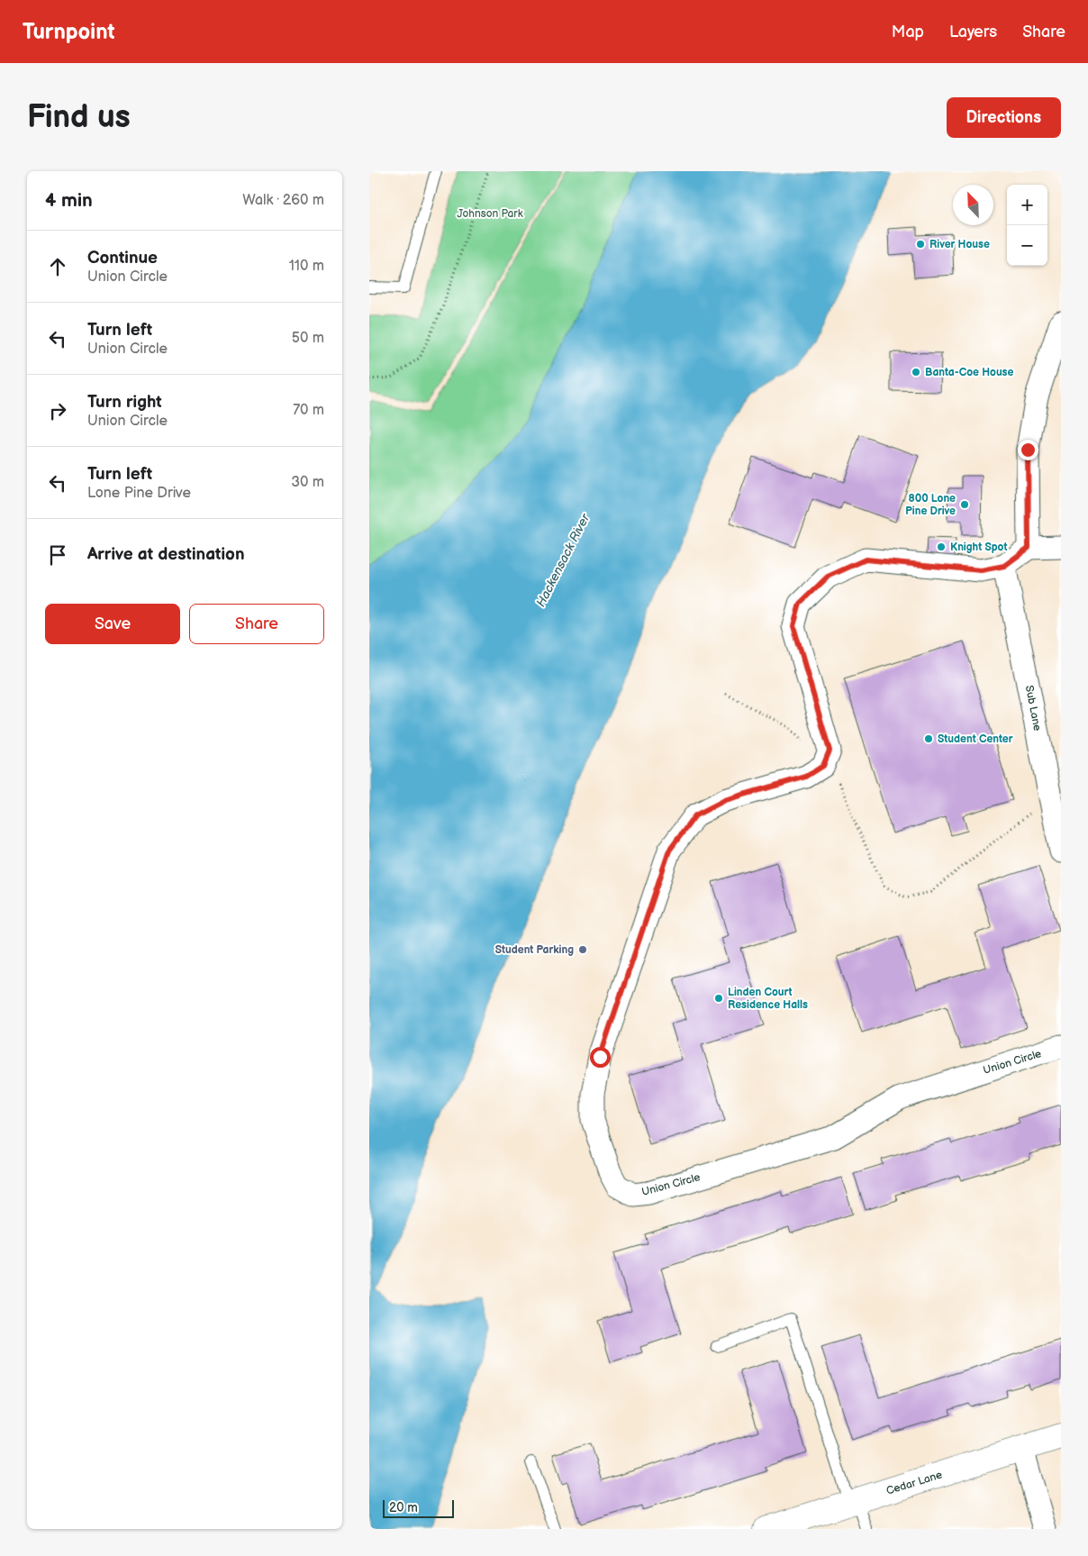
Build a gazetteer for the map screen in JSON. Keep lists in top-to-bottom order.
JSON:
{
  "streets": {
    "main road": ["Cedar Lane"],
    "street": ["Sub Lane", "Union Circle"]
  },
  "water": ["Hackensack River"],
  "parks": ["Johnson Park"],
  "places": [
    "River House",
    "Banta-Coe House",
    "800 Lone Pine Drive",
    "Knight Spot",
    "Student Center",
    "Student Parking",
    "Linden Court Residence Halls"
  ],
  "scale_bar": "20 m",
  "north": "top left",
  "page": {
    "header": "Turnpoint",
    "nav": ["Map", "Layers", "Share"],
    "buttons": [
      "Directions",
      ["Save", "Share"]
    ],
    "title": "Find us",
    "heading": ["4 min", "Walk · 260 m"],
    "map_buttons": ["+", "−"],
    "list": [
      ["Continue", "Union Circle", "110 m"],
      ["Turn left", "Union Circle", "50 m"],
      ["Turn right", "Union Circle", "70 m"],
      ["Turn left", "Lone Pine Drive", "30 m"],
      "Arrive at destination"
    ],
    "scale": "20 m"
  }
}
